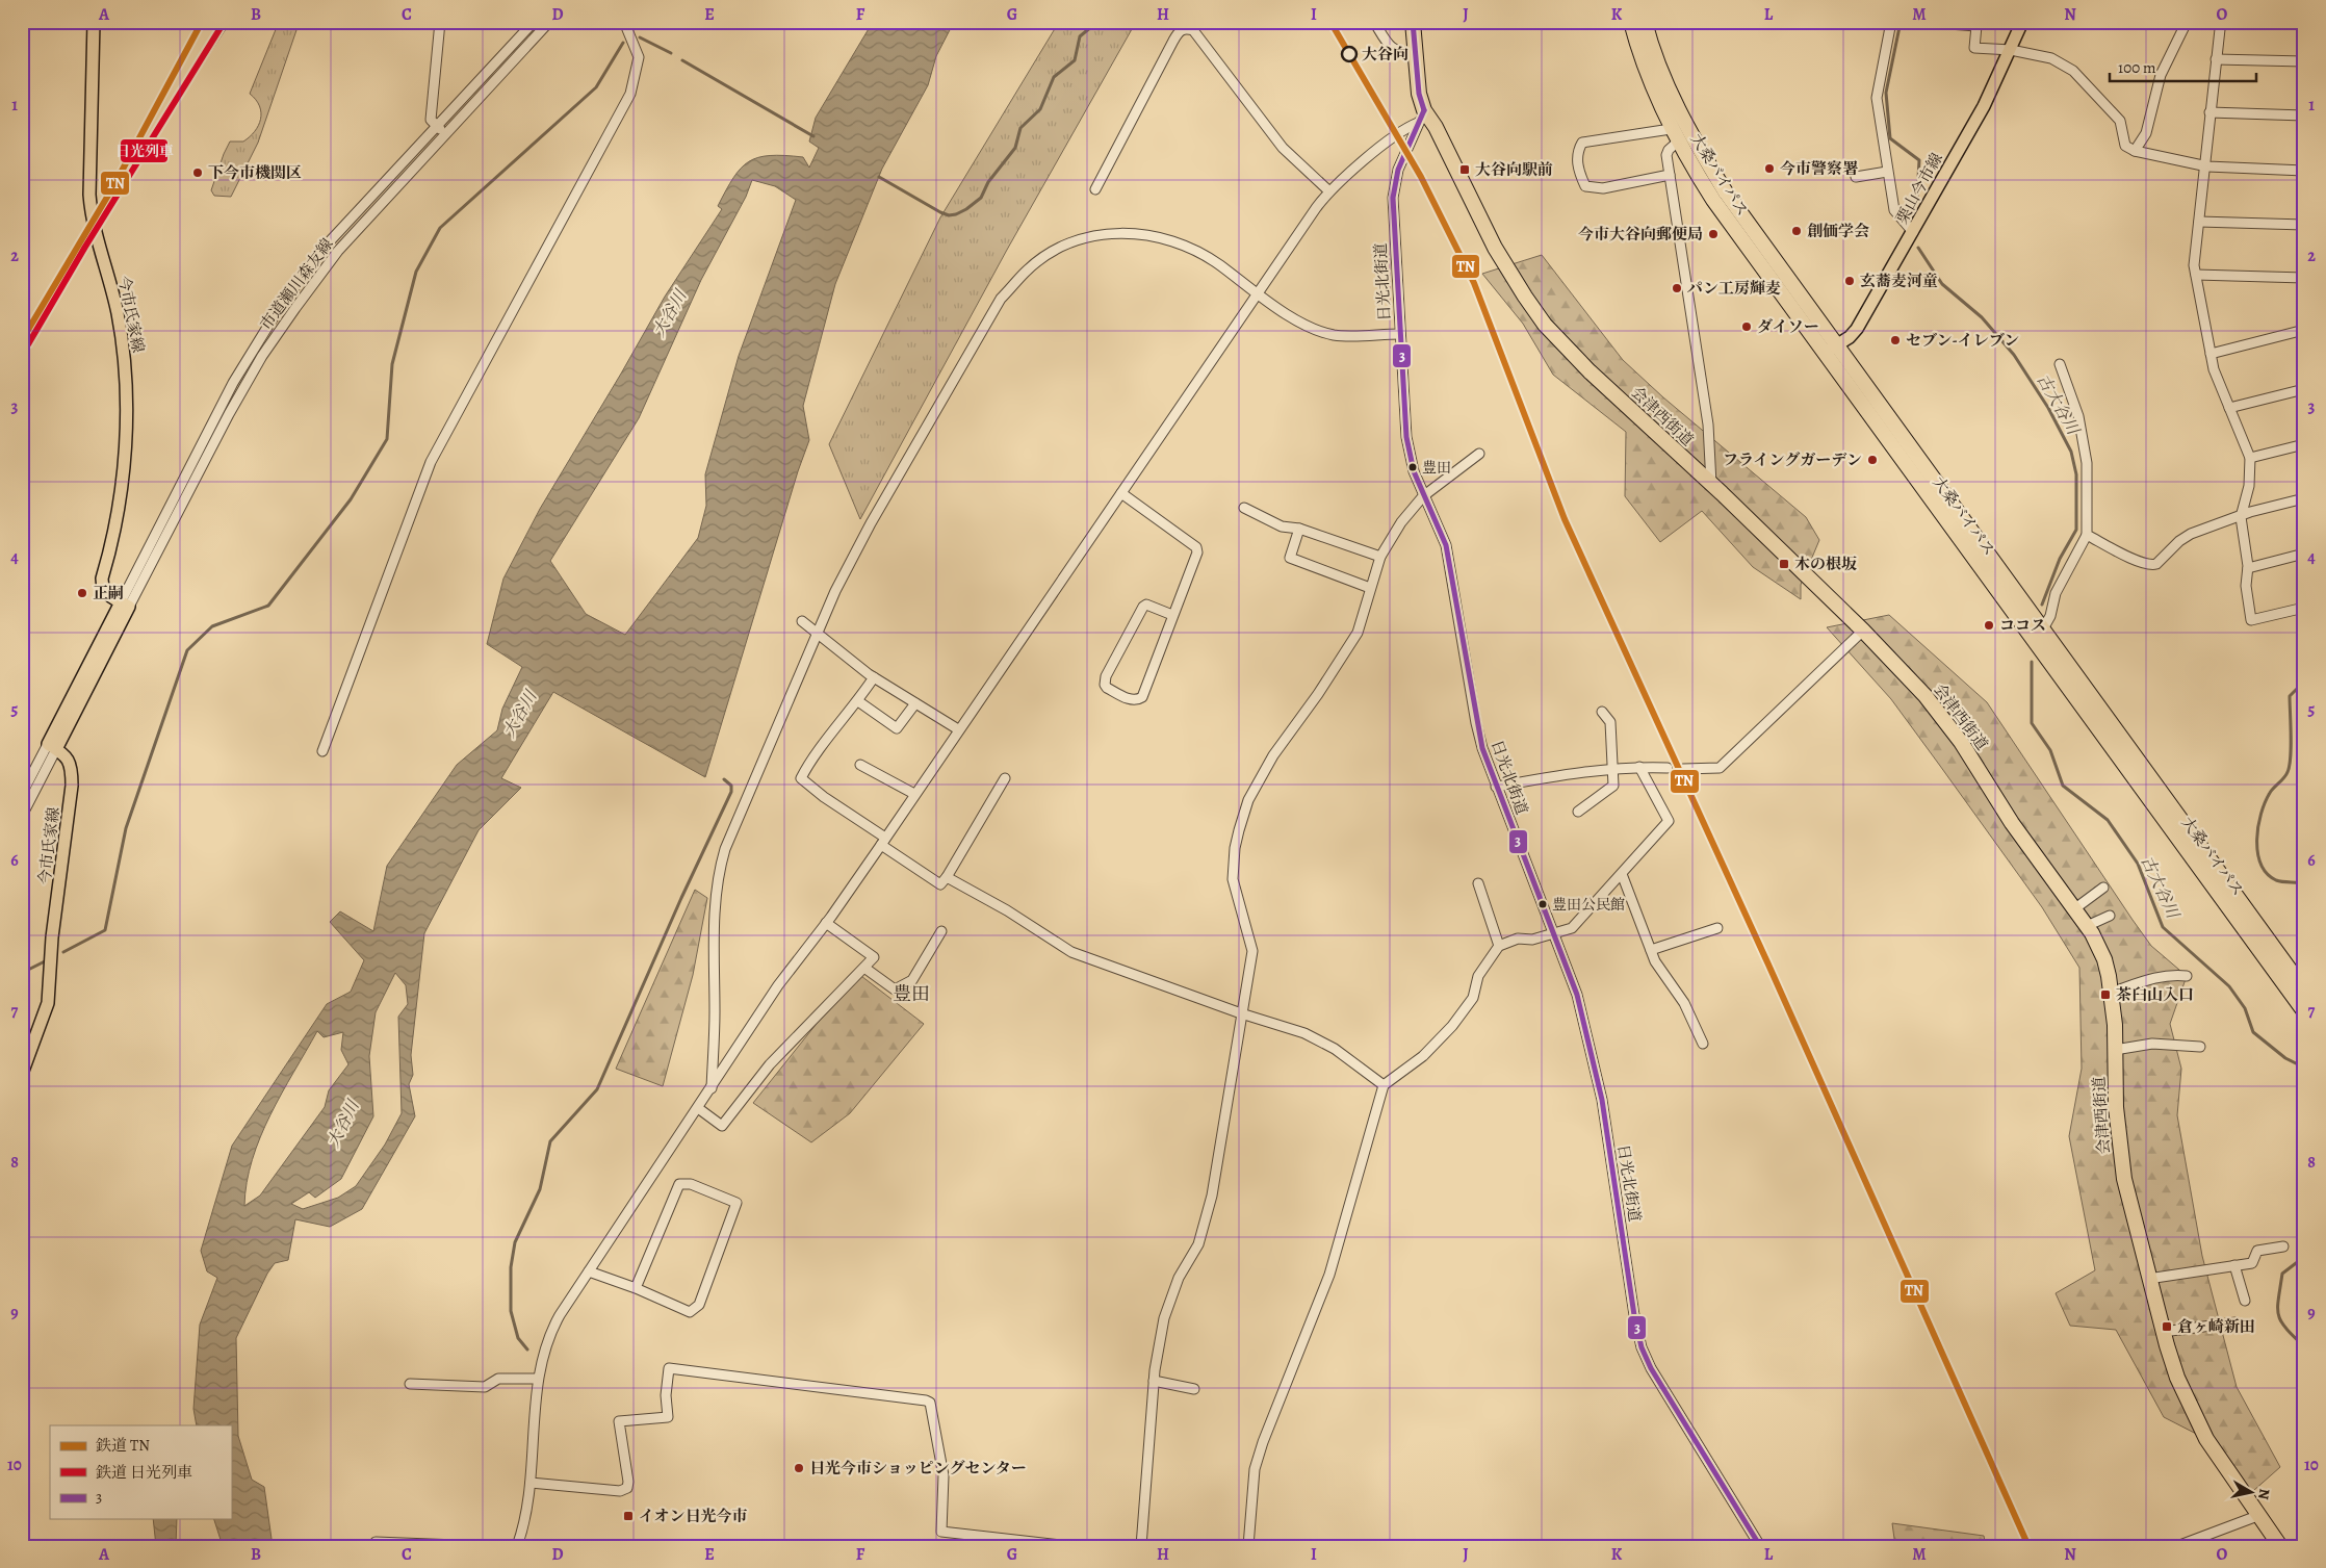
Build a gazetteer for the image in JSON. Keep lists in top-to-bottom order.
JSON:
{
  "streets": {
    "highway": ["大桑バイパス", "会津西街道"],
    "main road": ["栗山今市線", "今市氏家線"],
    "street": ["日光北街道", "市道瀬川森友線"]
  },
  "crossings": [
    ["大桑バイパス", "栗山今市線"],
    ["日光北街道", "会津西街道"],
    ["市道瀬川森友線", "今市氏家線"]
  ],
  "districts": ["豊田"],
  "water": ["大谷川", "古大谷川"],
  "places": {
    "other": [
      "大谷向",
      "今市警察署",
      "下今市機関区",
      "創価学会",
      "今市大谷向郵便局",
      "玄蕎麦河童",
      "パン工房輝麦",
      "ダイソー",
      "セブン-イレブン",
      "フライングガーデン",
      "豊田",
      "正嗣",
      "ココス",
      "豊田公民館",
      "日光今市ショッピングセンター"
    ],
    "transit": [
      "大谷向駅前",
      "木の根坂",
      "茶臼山入口",
      "倉ヶ崎新田",
      "イオン日光今市"
    ]
  },
  "lines": ["rail line TN", "transit line 3", "rail line 日光列車"],
  "legend": ["鉄道 TN", "鉄道 日光列車", "3"],
  "scale_bar": "100 m",
  "north": "right",
  "grid": {
    "columns": [
      "A",
      "B",
      "C",
      "D",
      "E",
      "F",
      "G",
      "H",
      "I",
      "J",
      "K",
      "L",
      "M",
      "N",
      "O"
    ],
    "rows": [
      "1",
      "2",
      "3",
      "4",
      "5",
      "6",
      "7",
      "8",
      "9",
      "10"
    ]
  }
}
